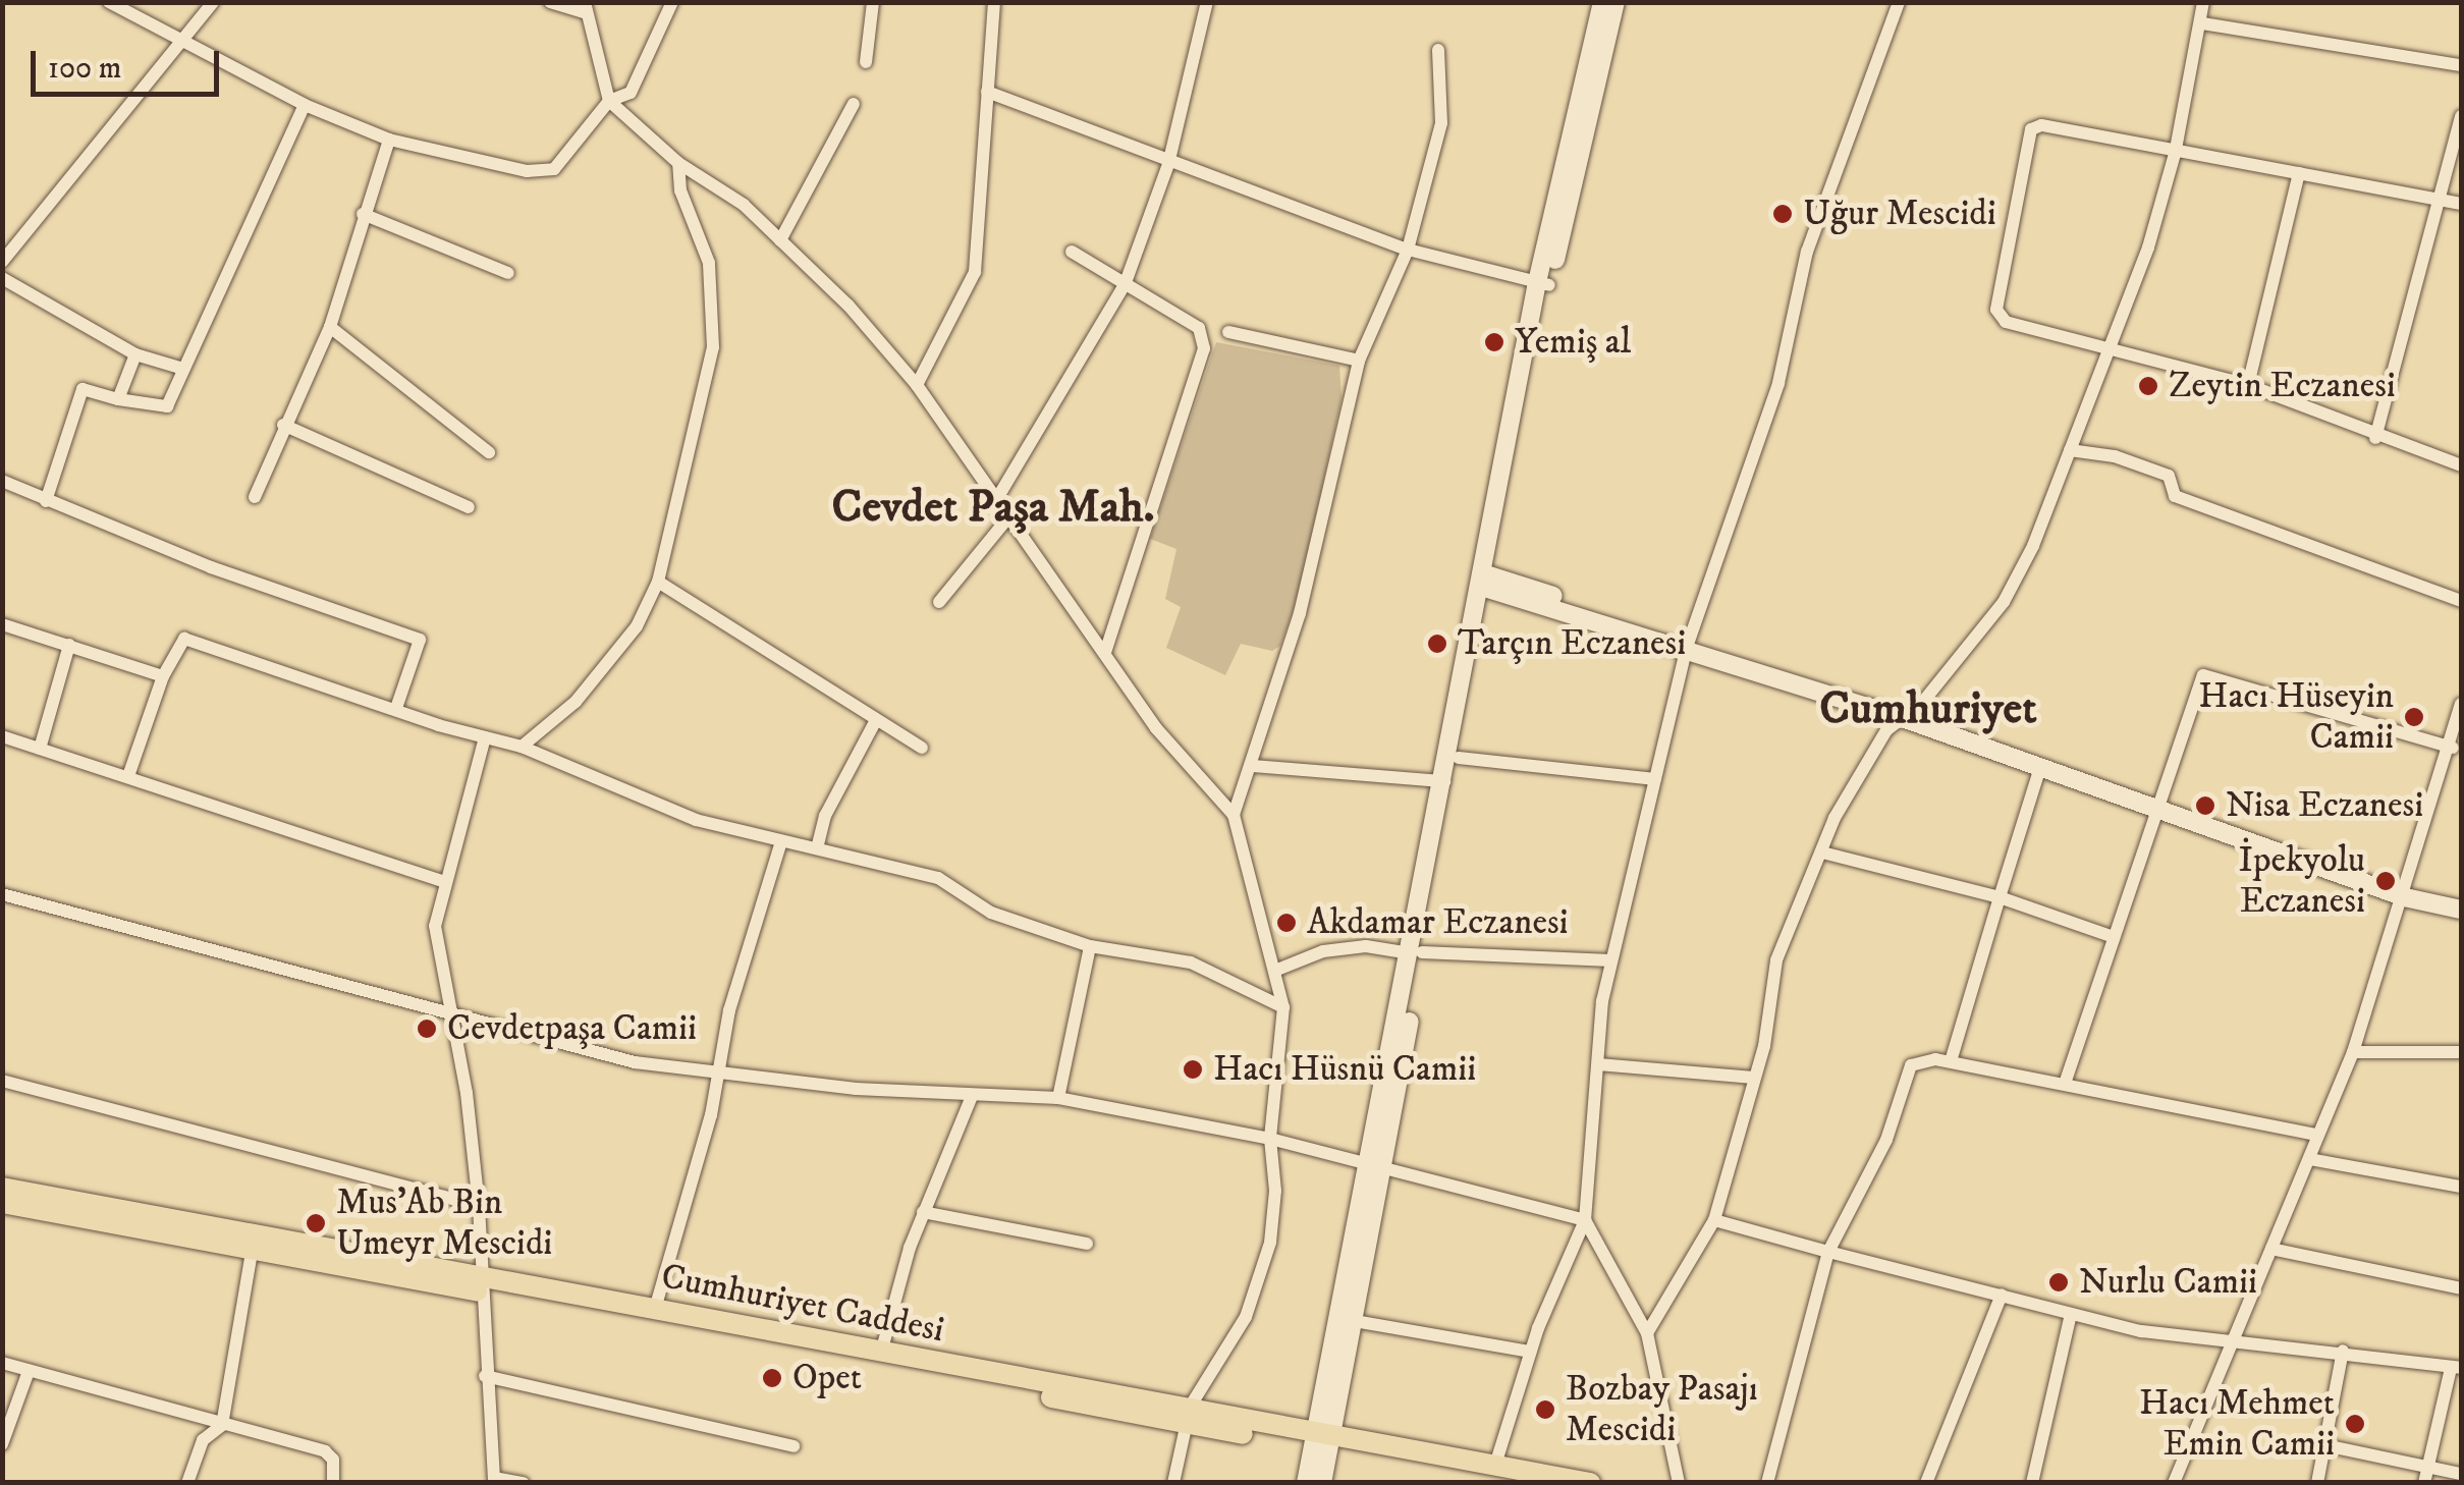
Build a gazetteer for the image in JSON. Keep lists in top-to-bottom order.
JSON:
{
  "streets": {
    "main road": ["Cumhuriyet Caddesi"]
  },
  "districts": ["Cevdet Paşa Mah.", "Cumhuriyet"],
  "places": [
    "Uğur Mescidi",
    "Yemiş al",
    "Zeytin Eczanesi",
    "Tarçın Eczanesi",
    "Hacı Hüseyin Camii",
    "Nisa Eczanesi",
    "İpekyolu Eczanesi",
    "Akdamar Eczanesi",
    "Cevdetpaşa Camii",
    "Hacı Hüsnü Camii",
    "Mus'Ab Bin Umeyr Mescidi",
    "Nurlu Camii",
    "Opet",
    "Bozbay Pasajı Mescidi",
    "Hacı Mehmet Emin Camii"
  ],
  "scale_bar": "100 m"
}
